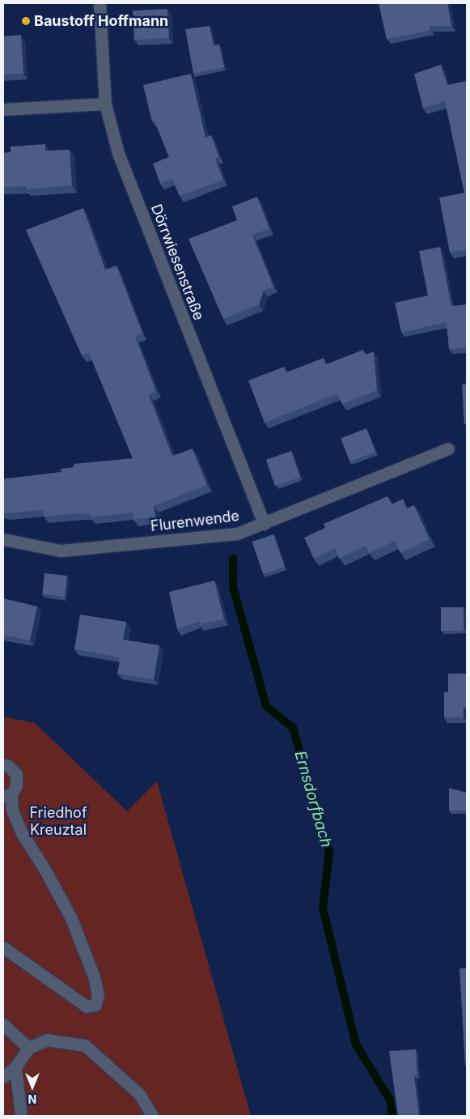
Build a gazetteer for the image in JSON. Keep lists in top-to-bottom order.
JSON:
{
  "streets": {
    "street": ["Dörrwiesenstraße", "Flurenwende"]
  },
  "crossings": [
    ["Dörrwiesenstraße", "Flurenwende"]
  ],
  "water": ["Ernsdorfbach"],
  "parks": ["Friedhof Kreuztal"],
  "places": ["Baustoff Hoffmann"],
  "north": "bottom"
}
